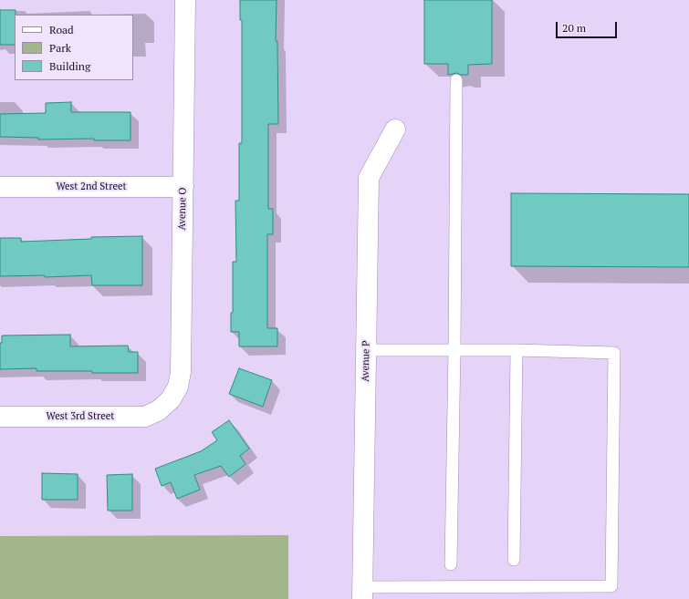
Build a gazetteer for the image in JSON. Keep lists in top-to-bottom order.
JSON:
{
  "streets": {
    "street": [
      "West 2nd Street",
      "Avenue O",
      "Avenue P",
      "West 3rd Street"
    ]
  },
  "crossings": [
    ["West 2nd Street", "Avenue O"],
    ["Avenue O", "West 3rd Street"]
  ],
  "legend": ["Road", "Park", "Building"],
  "scale_bar": "20 m"
}
